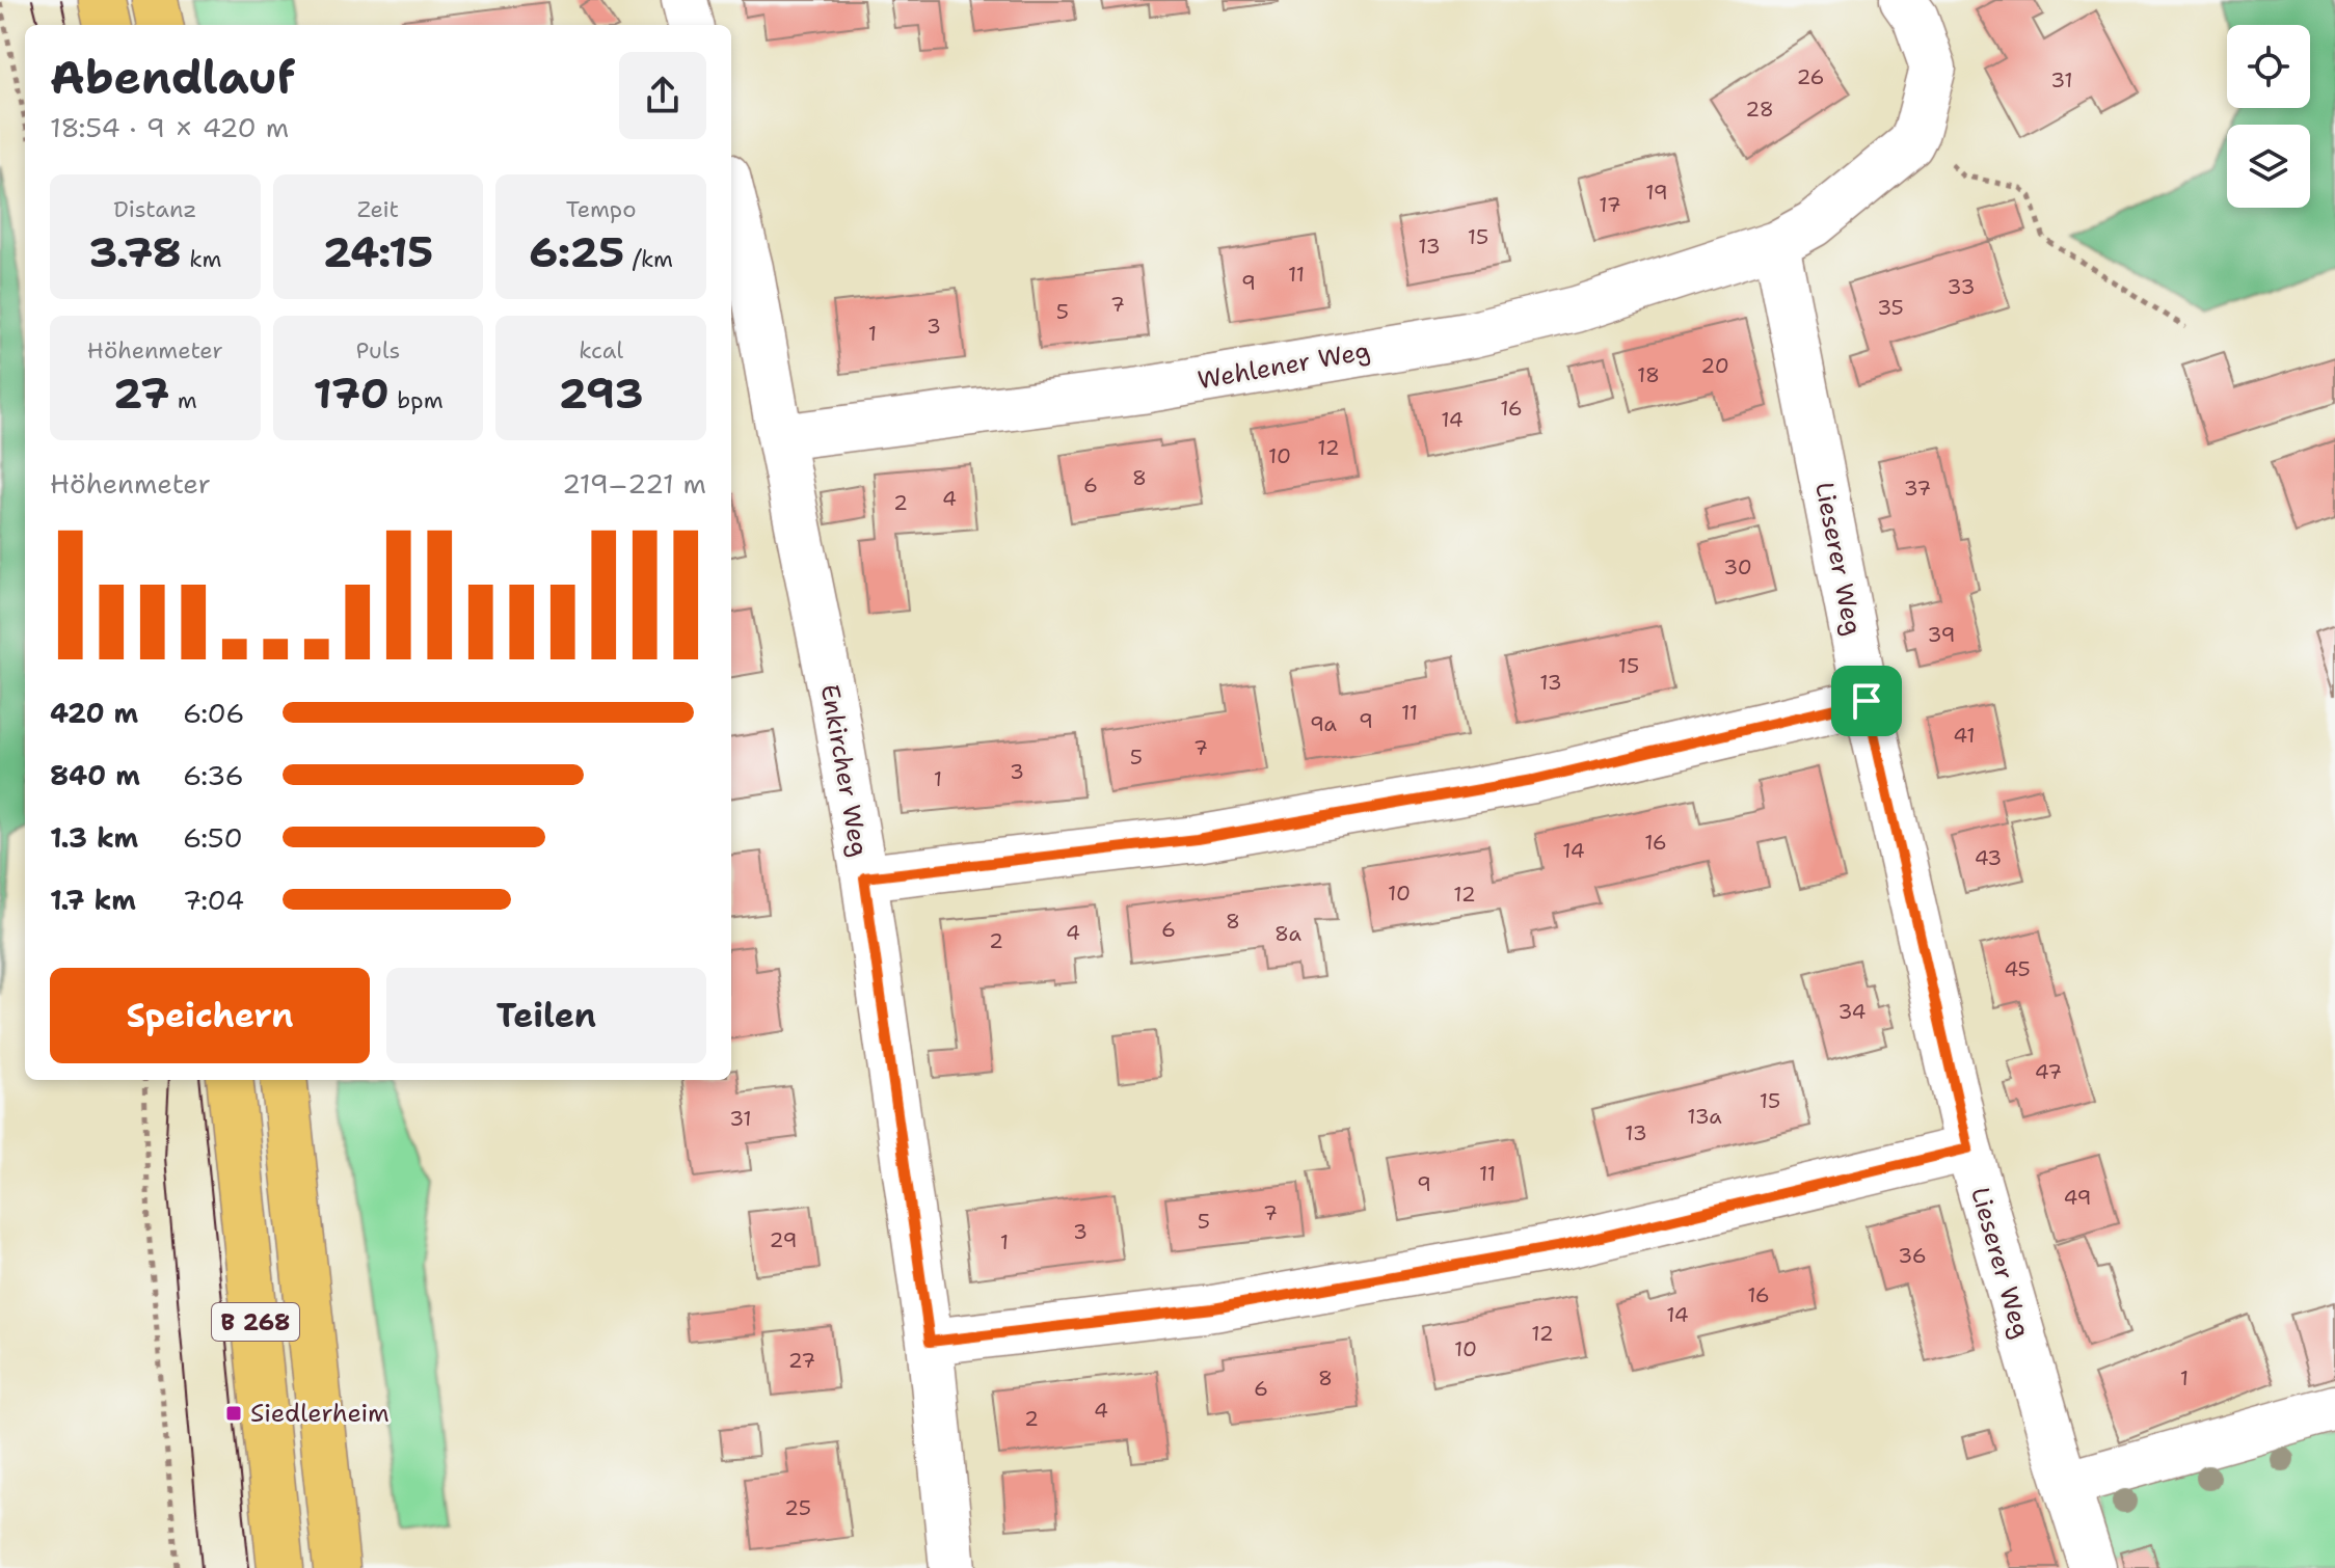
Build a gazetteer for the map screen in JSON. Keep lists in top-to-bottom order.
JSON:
{
  "streets": {
    "highway": ["B 268"],
    "street": ["Wehlener Weg", "Lieserer Weg", "Enkircher Weg"]
  },
  "crossings": [
    ["Wehlener Weg", "Lieserer Weg"],
    ["Wehlener Weg", "Enkircher Weg"]
  ],
  "places": {
    "transit": ["Siedlerheim"]
  },
  "house_numbers": [
    "26",
    "31",
    "28",
    "19",
    "17",
    "15",
    "13",
    "11",
    "9",
    "33",
    "7",
    "35",
    "5",
    "3",
    "1",
    "20",
    "18",
    "16",
    "14",
    "12",
    "10",
    "8",
    "6",
    "37",
    "4",
    "2",
    "30",
    "39",
    "15",
    "13",
    "11",
    "9",
    "9a",
    "41",
    "7",
    "5",
    "3",
    "1",
    "16",
    "14",
    "43",
    "10",
    "12",
    "8",
    "6",
    "4",
    "8a",
    "2",
    "45",
    "34",
    "47",
    "15",
    "13a",
    "31",
    "13",
    "11",
    "9",
    "49",
    "7",
    "5",
    "3",
    "29",
    "1",
    "36",
    "16",
    "14",
    "12",
    "10",
    "27",
    "8",
    "1",
    "6",
    "4",
    "2",
    "25"
  ],
  "page": {
    "heading": ["Abendlauf", "18:54 · 9 × 420 m"],
    "stats": [
      ["Distanz", "3.78 km"],
      ["Zeit", "24:15"],
      ["Tempo", "6:25 /km"],
      ["Höhenmeter", "27 m"],
      ["Puls", "170 bpm"],
      ["kcal", "293"]
    ],
    "chart": ["Höhenmeter", "219–221 m"],
    "list": [
      {
        "name": "420 m",
        "note": "6:06"
      },
      {
        "name": "840 m",
        "note": "6:36"
      },
      {
        "name": "1.3 km",
        "note": "6:50"
      },
      {
        "name": "1.7 km",
        "note": "7:04"
      }
    ],
    "buttons": ["Speichern", "Teilen"]
  }
}
